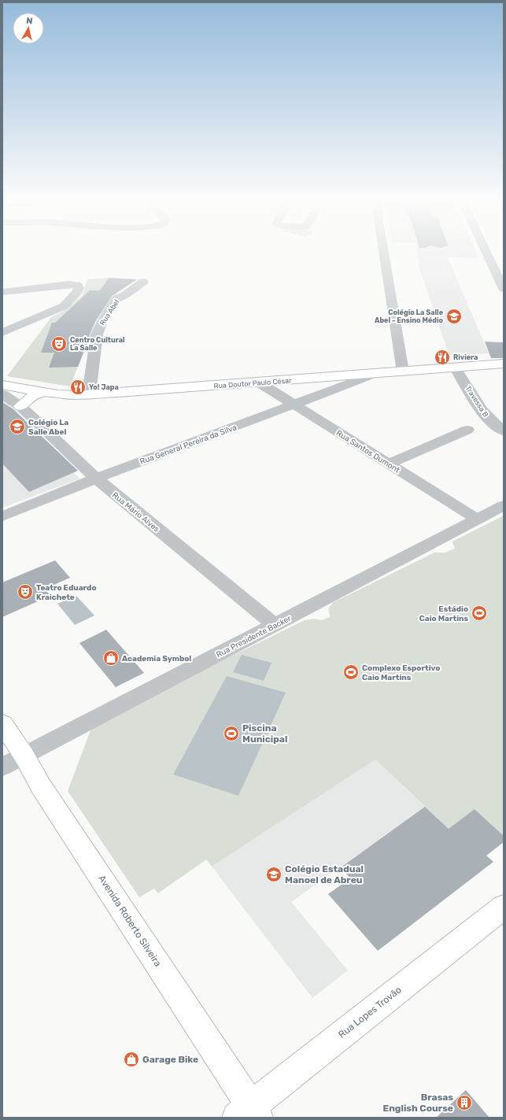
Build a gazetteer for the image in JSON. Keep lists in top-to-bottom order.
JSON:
{
  "streets": {
    "main road": ["Rua Doutor Paulo César", "Avenida Roberto Silveira", "Rua Lopes Trovão"],
    "street": [
      "Rua Abel",
      "Travessa B",
      "Rua General Pereira da Silva",
      "Rua Santos Dumont",
      "Rua Mário Alves",
      "Rua Presidente Backer"
    ]
  },
  "crossings": [
    ["Rua Abel", "Rua Doutor Paulo César"],
    ["Rua Doutor Paulo César", "Travessa B"],
    ["Rua Doutor Paulo César", "Rua General Pereira da Silva"],
    ["Rua Doutor Paulo César", "Rua Santos Dumont"],
    ["Rua General Pereira da Silva", "Rua Santos Dumont"],
    ["Rua General Pereira da Silva", "Rua Mário Alves"],
    ["Rua Santos Dumont", "Rua Presidente Backer"],
    ["Rua Mário Alves", "Rua Presidente Backer"],
    ["Rua Presidente Backer", "Avenida Roberto Silveira"],
    ["Avenida Roberto Silveira", "Rua Lopes Trovão"]
  ],
  "places": {
    "school or university": ["Colégio La Salle Abel - Ensino Médio", "Colégio La Salle Abel", "Colégio Estadual Manoel de Abreu"],
    "theatre": ["Centro Cultural La Salle", "Teatro Eduardo Kraichete"],
    "restaurant": ["Riviera", "Yo! Japa"],
    "sports": ["Estádio Caio Martins", "Complexo Esportivo Caio Martins", "Piscina Municipal"],
    "shop": ["Academia Symbol", "Garage Bike"],
    "building": ["Brasas English Course"]
  },
  "north": "top"
}
